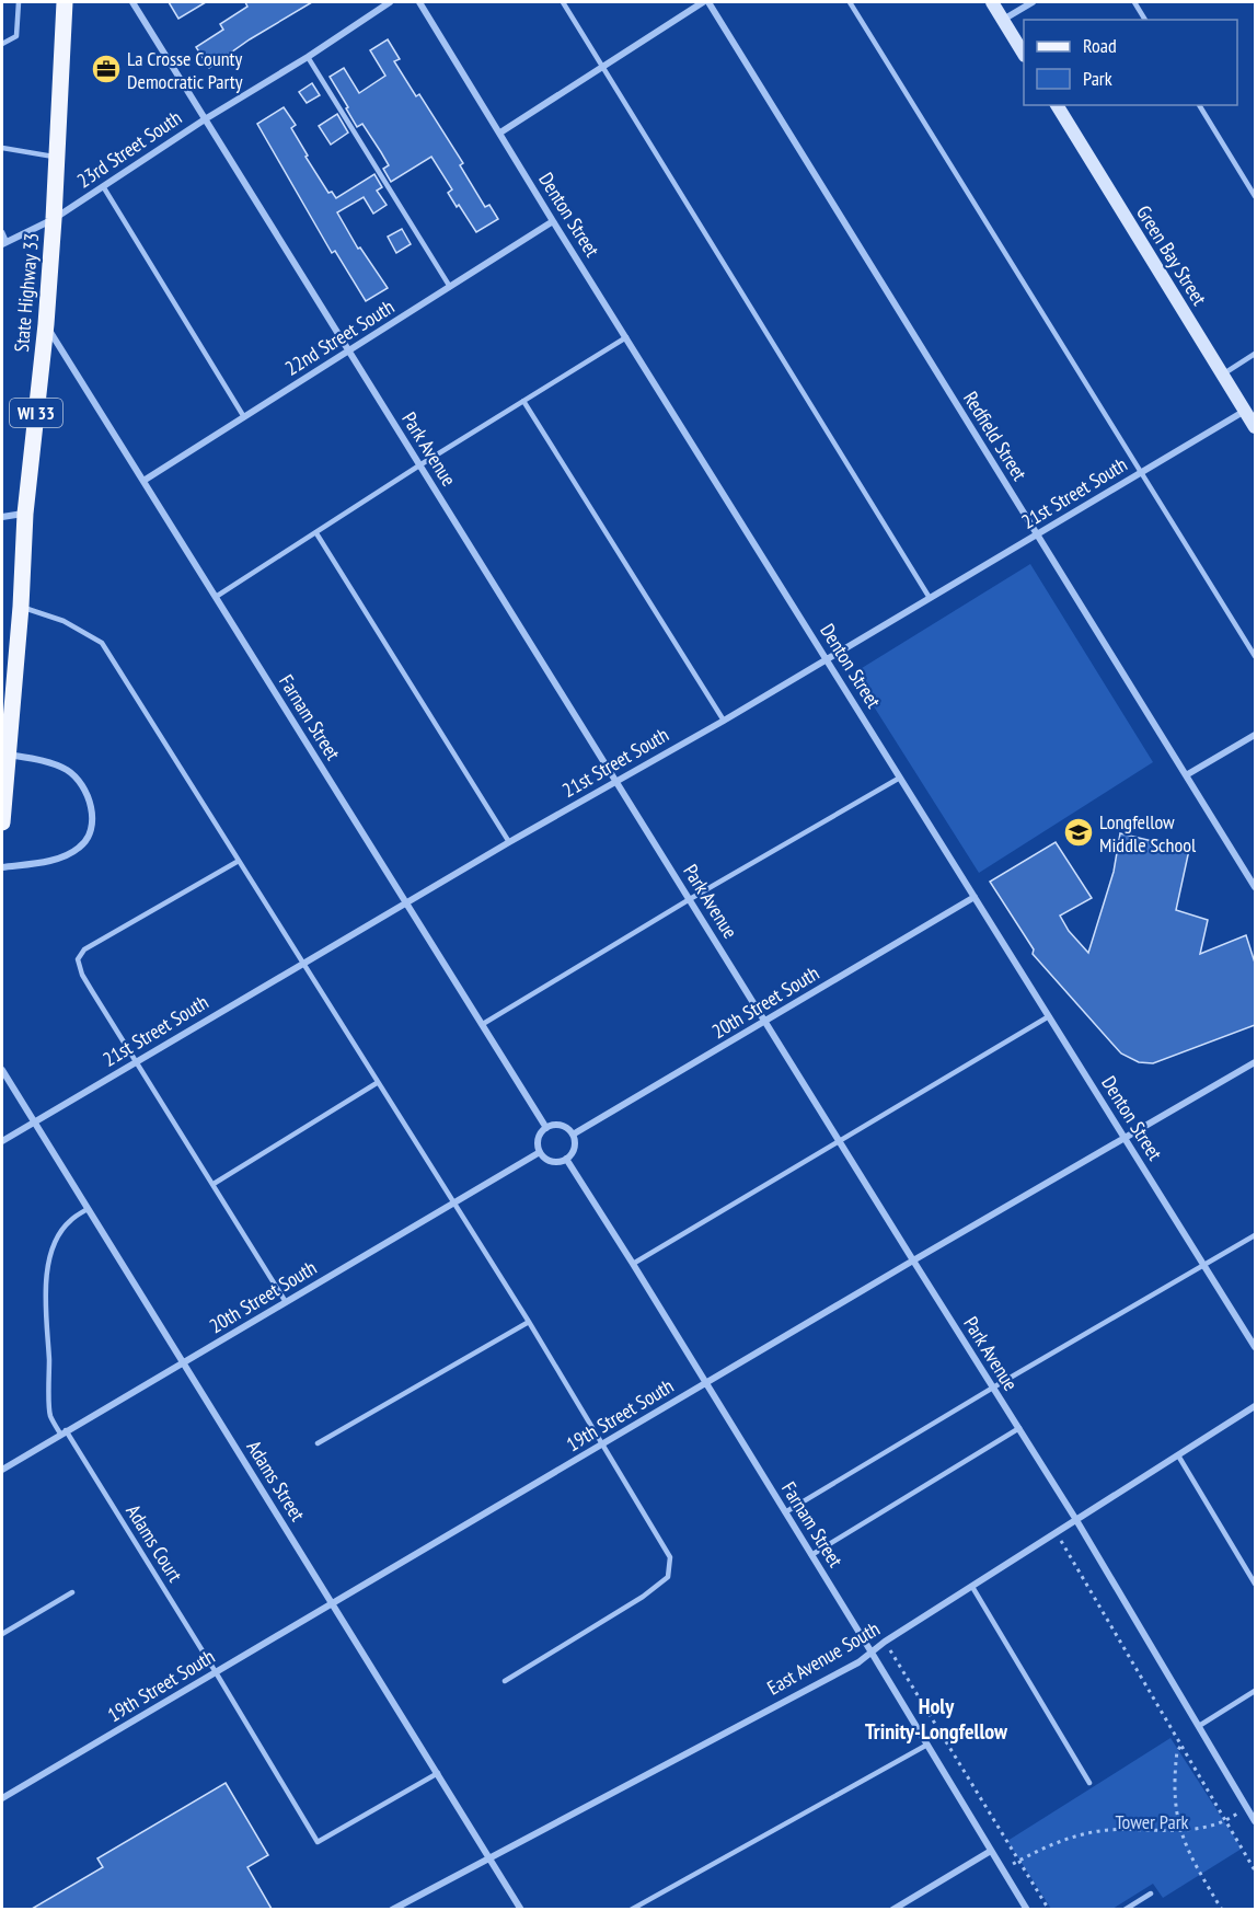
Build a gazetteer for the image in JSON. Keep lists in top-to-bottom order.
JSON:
{
  "streets": {
    "main road": ["State Highway 33", "WI 33"],
    "street": [
      "23rd Street South",
      "Denton Street",
      "Green Bay Street",
      "22nd Street South",
      "Redfield Street",
      "Park Avenue",
      "21st Street South",
      "Farnam Street",
      "20th Street South",
      "19th Street South",
      "Adams Street",
      "East Avenue South"
    ],
    "lane": ["Adams Court"]
  },
  "crossings": [
    ["23rd Street South", "State Highway 33"],
    ["23rd Street South", "Park Avenue"],
    ["Denton Street", "22nd Street South"],
    ["Denton Street", "21st Street South"],
    ["Denton Street", "20th Street South"],
    ["Denton Street", "19th Street South"],
    ["Green Bay Street", "21st Street South"],
    ["State Highway 33", "Farnam Street"],
    ["22nd Street South", "Park Avenue"],
    ["22nd Street South", "Farnam Street"],
    ["Redfield Street", "21st Street South"],
    ["Park Avenue", "21st Street South"],
    ["Park Avenue", "20th Street South"],
    ["Park Avenue", "19th Street South"],
    ["Park Avenue", "East Avenue South"],
    ["21st Street South", "Farnam Street"],
    ["21st Street South", "Adams Street"],
    ["Farnam Street", "20th Street South"],
    ["Farnam Street", "19th Street South"],
    ["Farnam Street", "East Avenue South"],
    ["20th Street South", "Adams Street"],
    ["20th Street South", "Adams Court"],
    ["19th Street South", "Adams Street"],
    ["19th Street South", "Adams Court"],
    ["Adams Street", "Adams Court"],
    ["Adams Street", "East Avenue South"]
  ],
  "districts": ["Holy Trinity-Longfellow"],
  "parks": ["Tower Park"],
  "places": {
    "office": ["La Crosse County Democratic Party"],
    "school or university": ["Longfellow Middle School"]
  },
  "legend": ["Road", "Park"]
}
